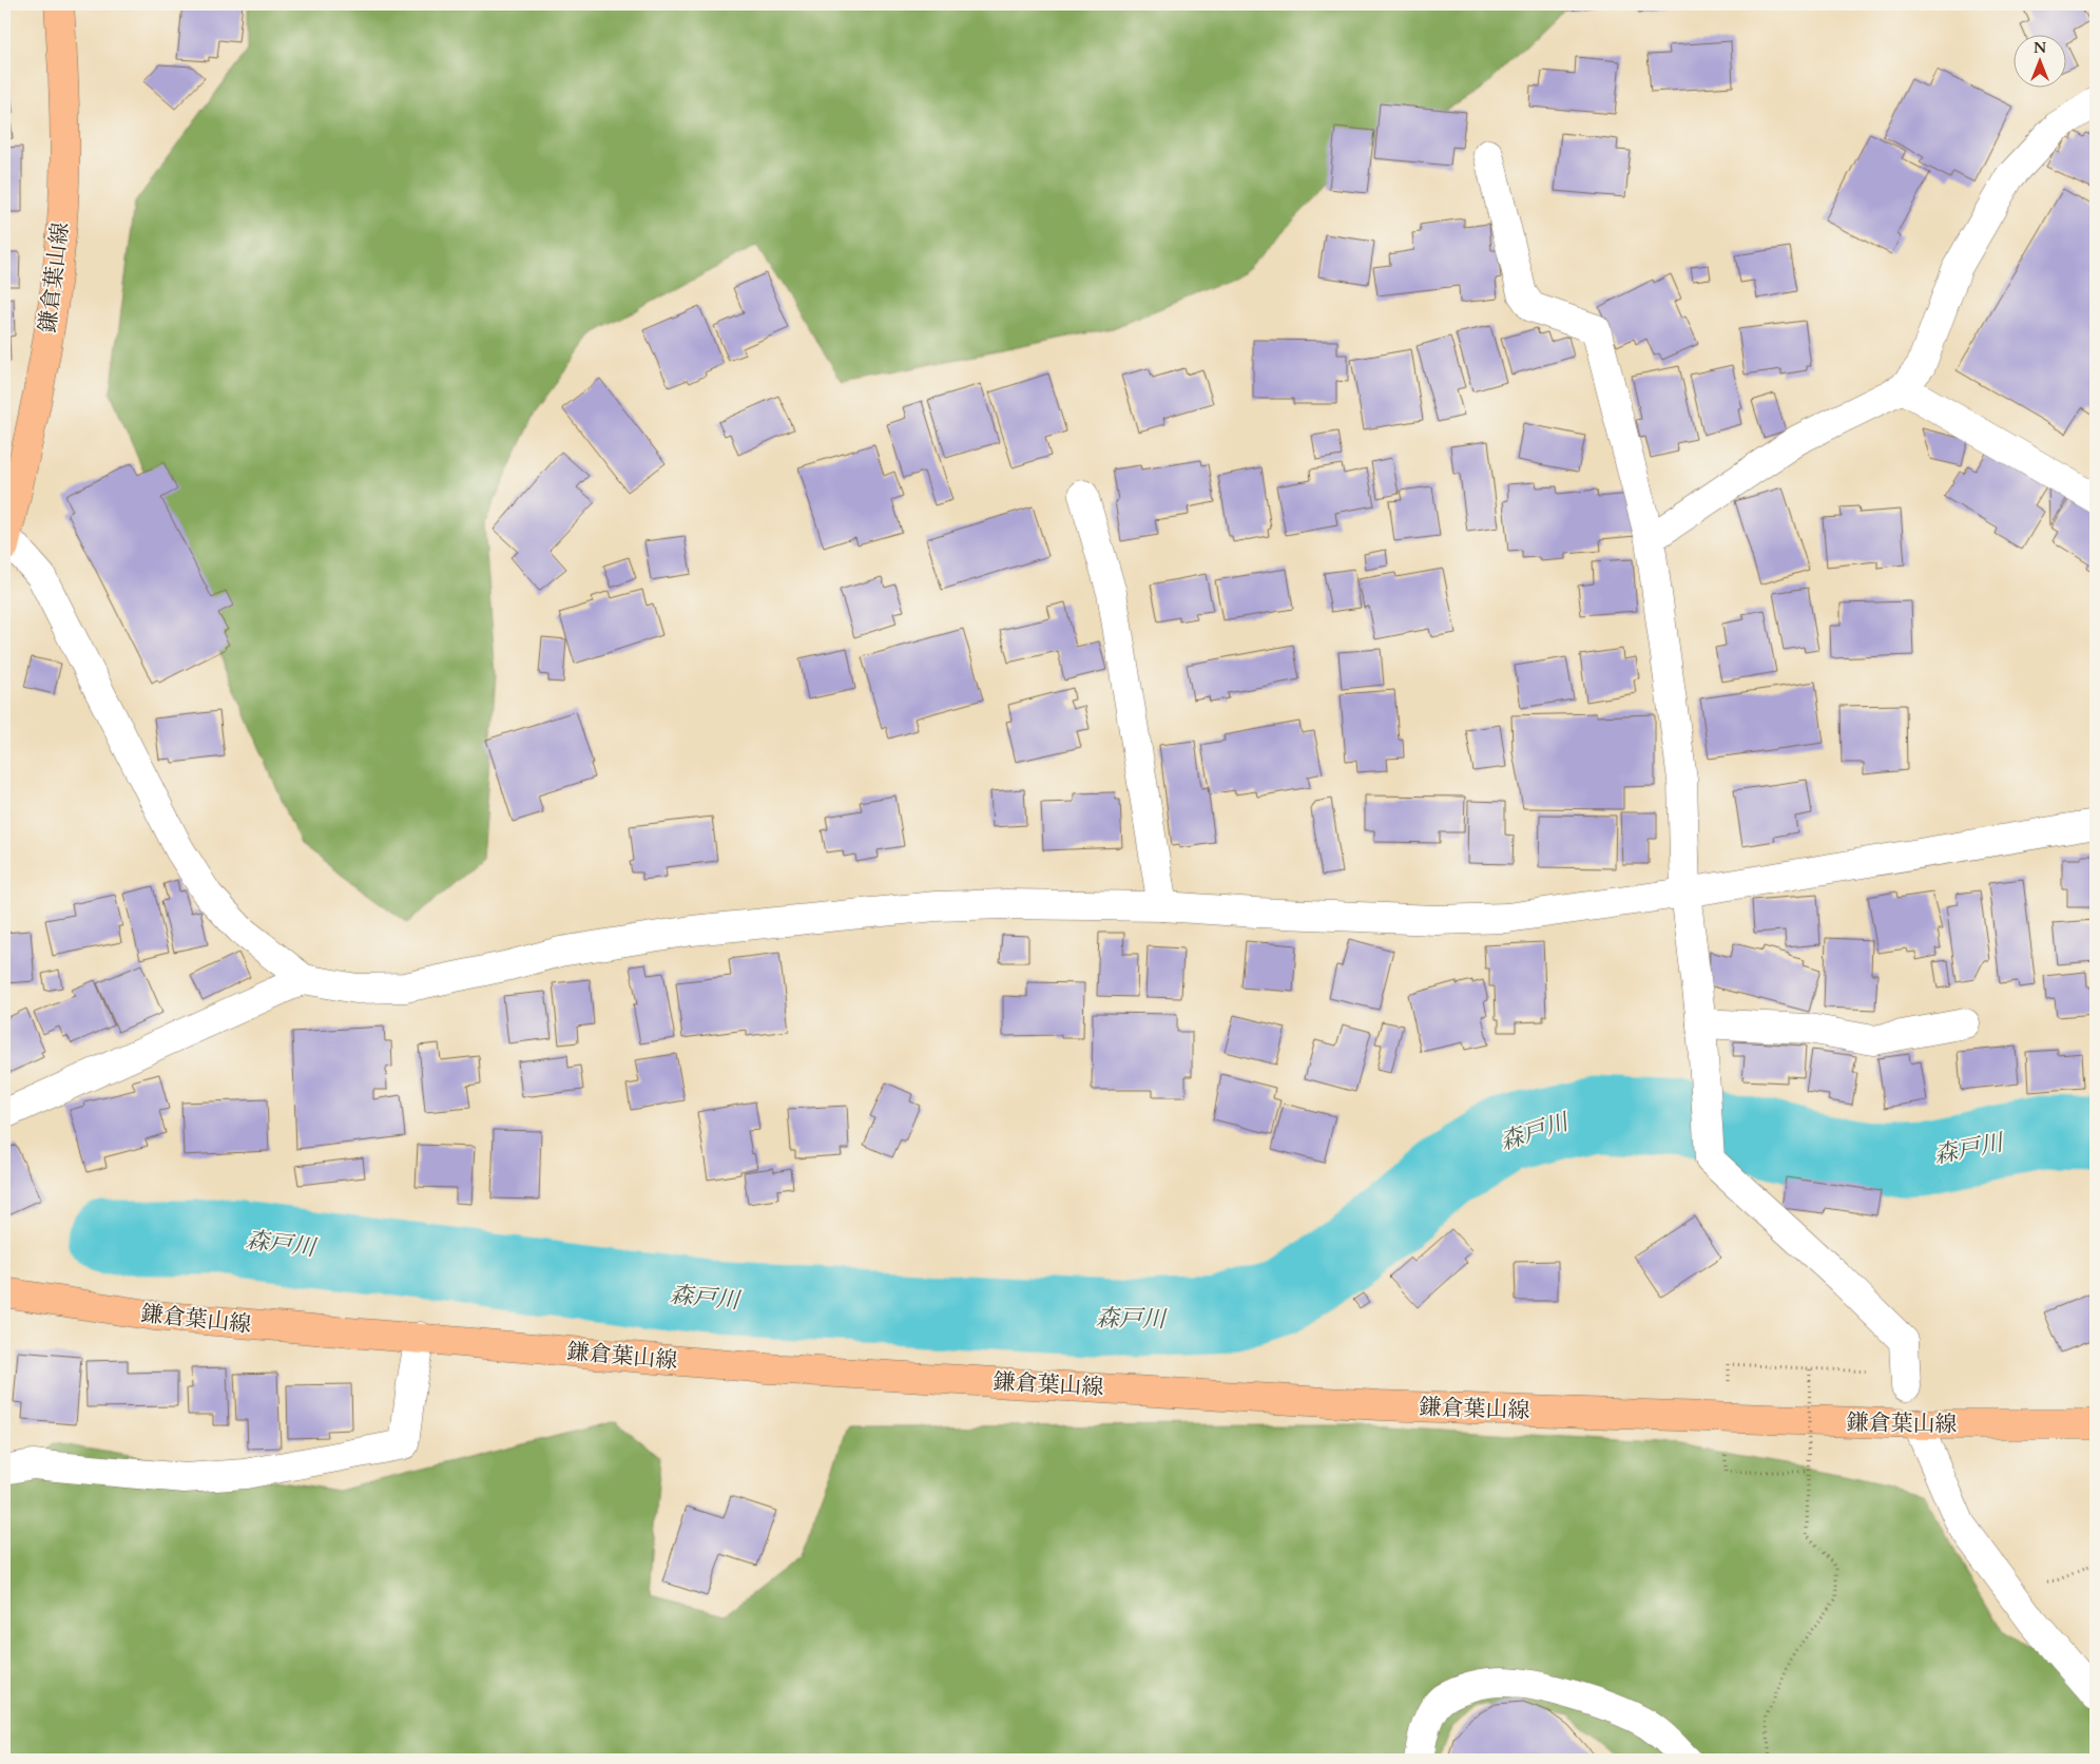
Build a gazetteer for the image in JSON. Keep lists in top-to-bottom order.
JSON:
{
  "streets": {
    "main road": ["鎌倉葉山線"]
  },
  "water": ["森戸川"],
  "north": "top"
}
